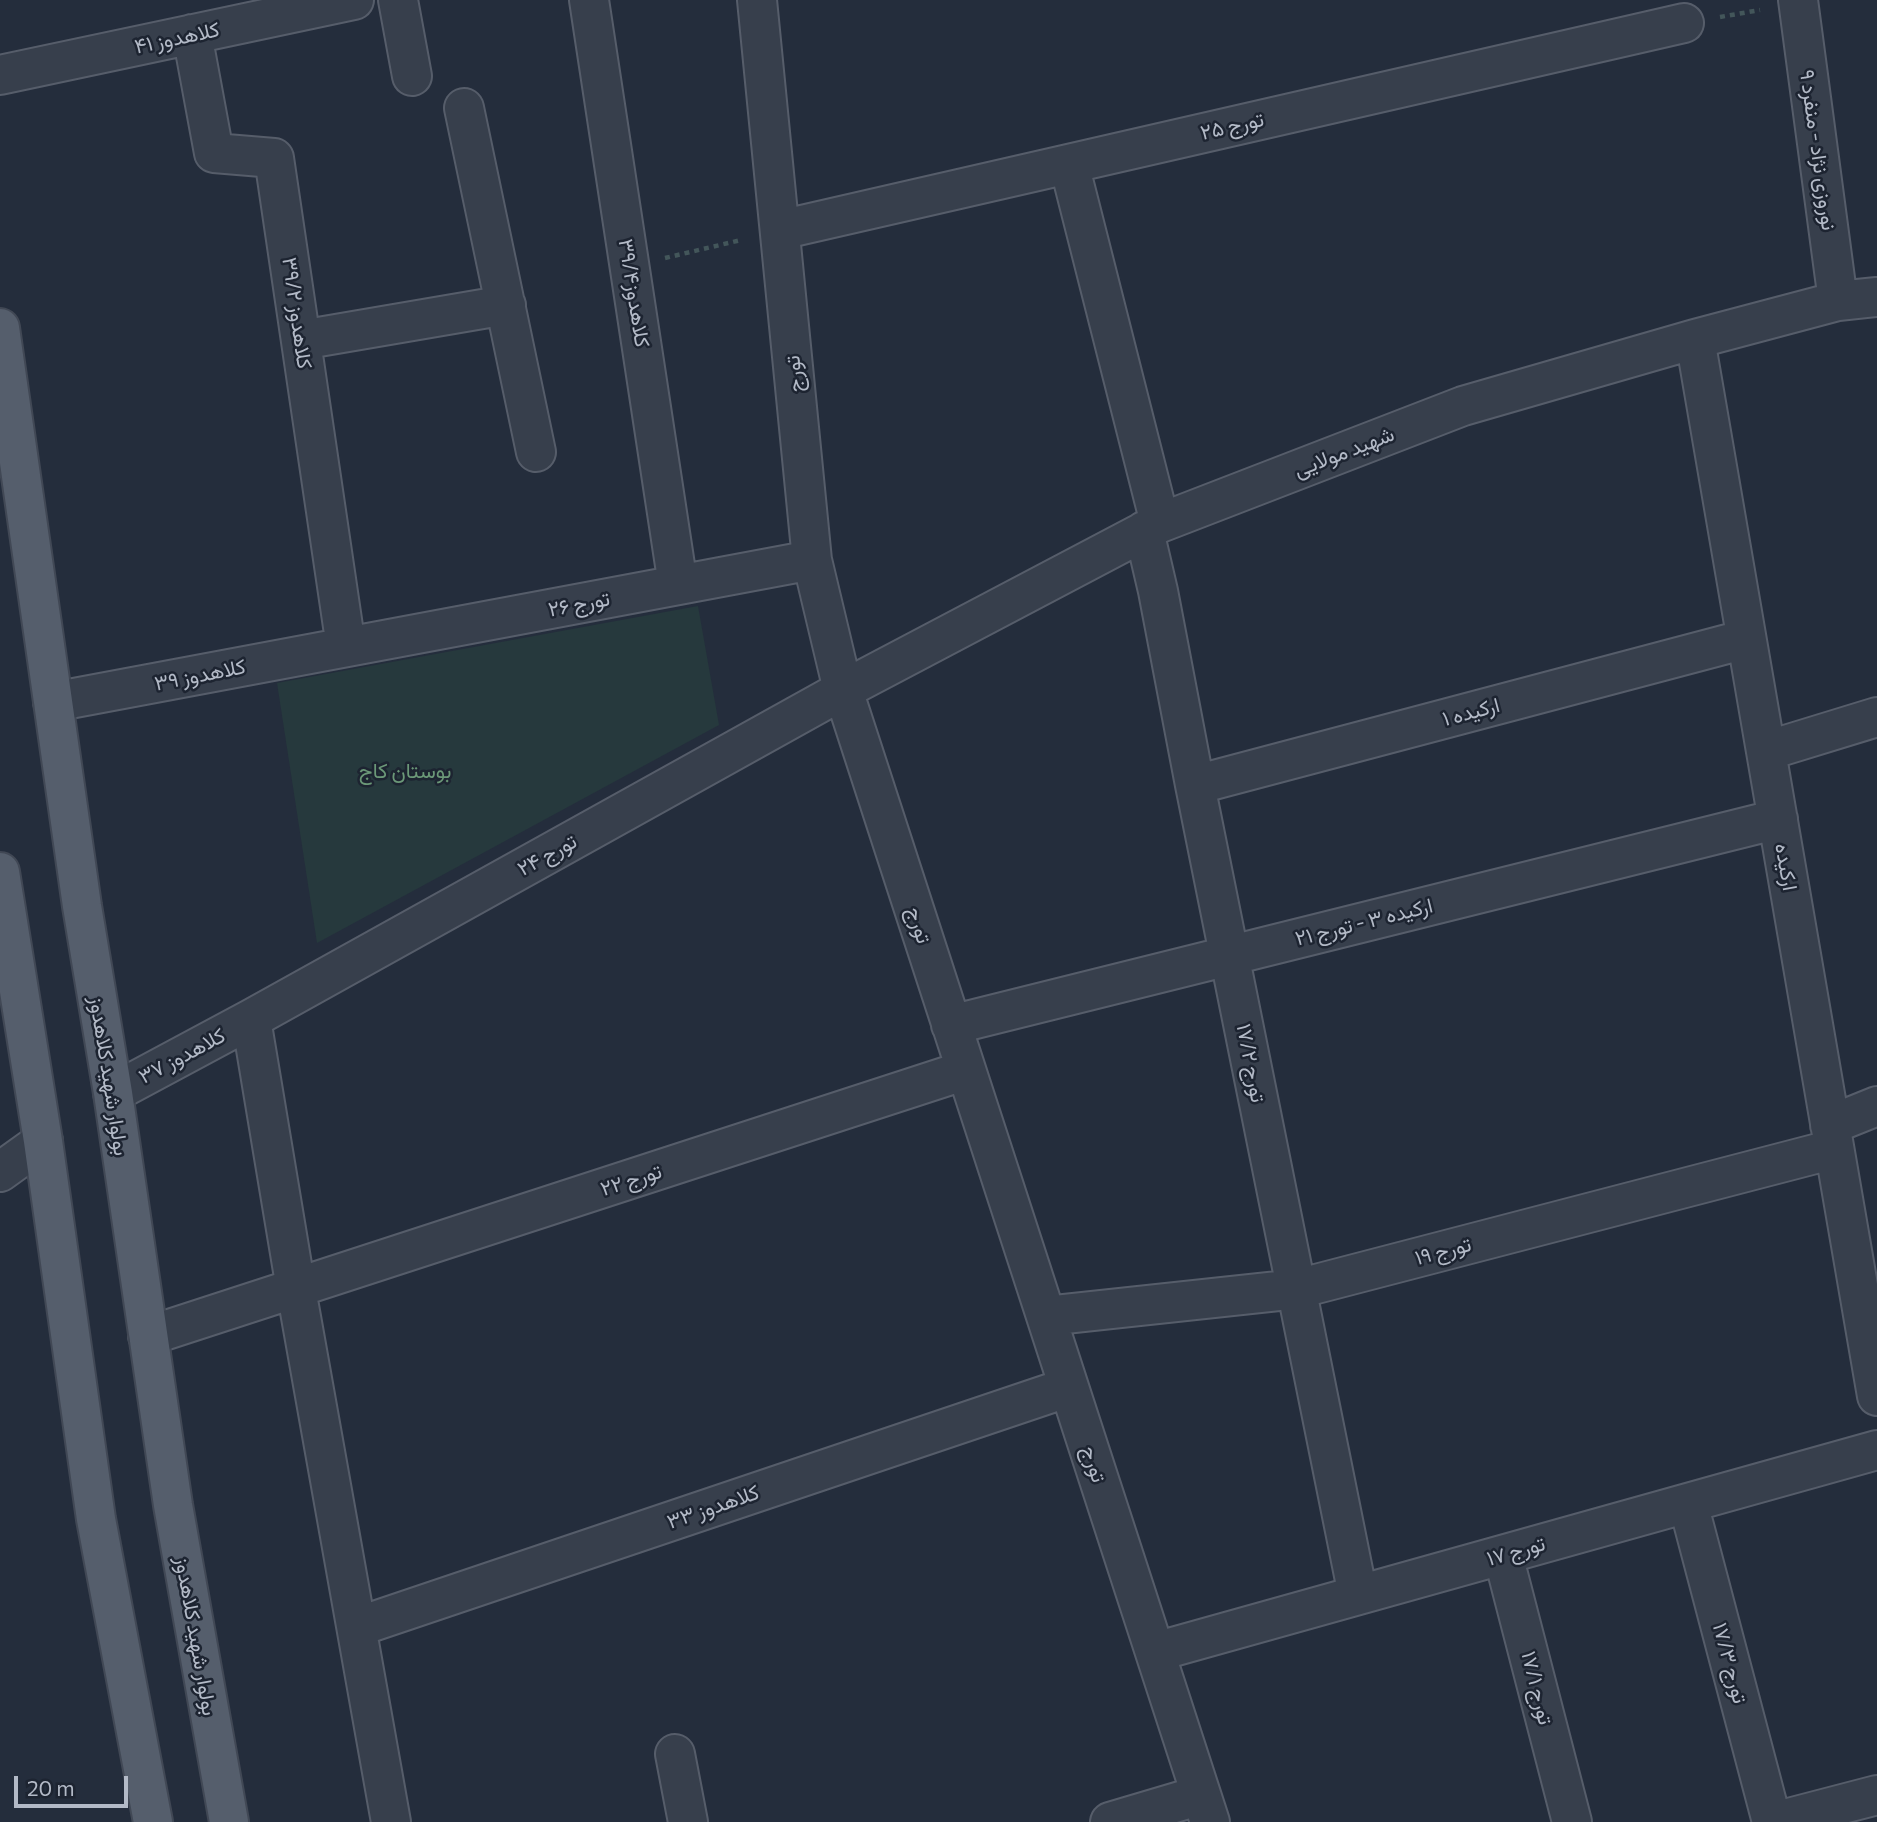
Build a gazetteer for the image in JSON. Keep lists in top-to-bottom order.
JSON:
{
  "streets": {
    "main road": ["بولوار شهید کلاهدوز"],
    "street": [
      "کلاهدوز ۴۱",
      "تورج ۲۵",
      "نوروزی نژاد - منفرد ۹",
      "کلاهدوز۳۹/۴",
      "کلاهدوز ۳۹/۲",
      "تورج",
      "شهید مولایی",
      "تورج ۲۶",
      "کلاهدوز ۳۹",
      "ارکیده ۱",
      "تورج ۲۴",
      "ارکیده",
      "ارکیده ۳ - تورج ۲۱",
      "کلاهدوز ۳۷",
      "تورج ۱۷/۲",
      "تورج ۲۲",
      "تورج ۱۹",
      "کلاهدوز ۳۳",
      "تورج ۱۷",
      "تورج ۱۷/۳",
      "تورج ۱۷/۱"
    ]
  },
  "crossings": [
    ["کلاهدوز ۴۱", "کلاهدوز ۳۹/۲"],
    ["تورج ۲۵", "تورج"],
    ["تورج ۲۵", "تورج ۱۷/۲"],
    ["نوروزی نژاد - منفرد ۹", "شهید مولایی"],
    ["کلاهدوز۳۹/۴", "تورج ۲۶"],
    ["کلاهدوز ۳۹/۲", "تورج ۲۶"],
    ["کلاهدوز ۳۹/۲", "کلاهدوز ۳۹"],
    ["تورج", "شهید مولایی"],
    ["تورج", "تورج ۲۶"],
    ["تورج", "تورج ۲۴"],
    ["تورج", "ارکیده ۳ - تورج ۲۱"],
    ["تورج", "تورج ۲۲"],
    ["تورج", "تورج ۱۹"],
    ["تورج", "کلاهدوز ۳۳"],
    ["تورج", "تورج ۱۷"],
    ["شهید مولایی", "تورج ۲۴"],
    ["شهید مولایی", "ارکیده"],
    ["شهید مولایی", "تورج ۱۷/۲"],
    ["تورج ۲۶", "کلاهدوز ۳۹"],
    ["کلاهدوز ۳۹", "بولوار شهید کلاهدوز"],
    ["ارکیده ۱", "ارکیده"],
    ["ارکیده ۱", "تورج ۱۷/۲"],
    ["تورج ۲۴", "کلاهدوز ۳۷"],
    ["ارکیده", "ارکیده ۳ - تورج ۲۱"],
    ["ارکیده", "تورج ۱۹"],
    ["ارکیده ۳ - تورج ۲۱", "تورج ۱۷/۲"],
    ["کلاهدوز ۳۷", "بولوار شهید کلاهدوز"],
    ["تورج ۱۷/۲", "تورج ۱۹"],
    ["تورج ۱۷/۲", "تورج ۱۷"],
    ["بولوار شهید کلاهدوز", "تورج ۲۲"],
    ["تورج ۱۷", "تورج ۱۷/۳"],
    ["تورج ۱۷", "تورج ۱۷/۱"]
  ],
  "parks": ["بوستان کاج"],
  "scale_bar": "20 m"
}
